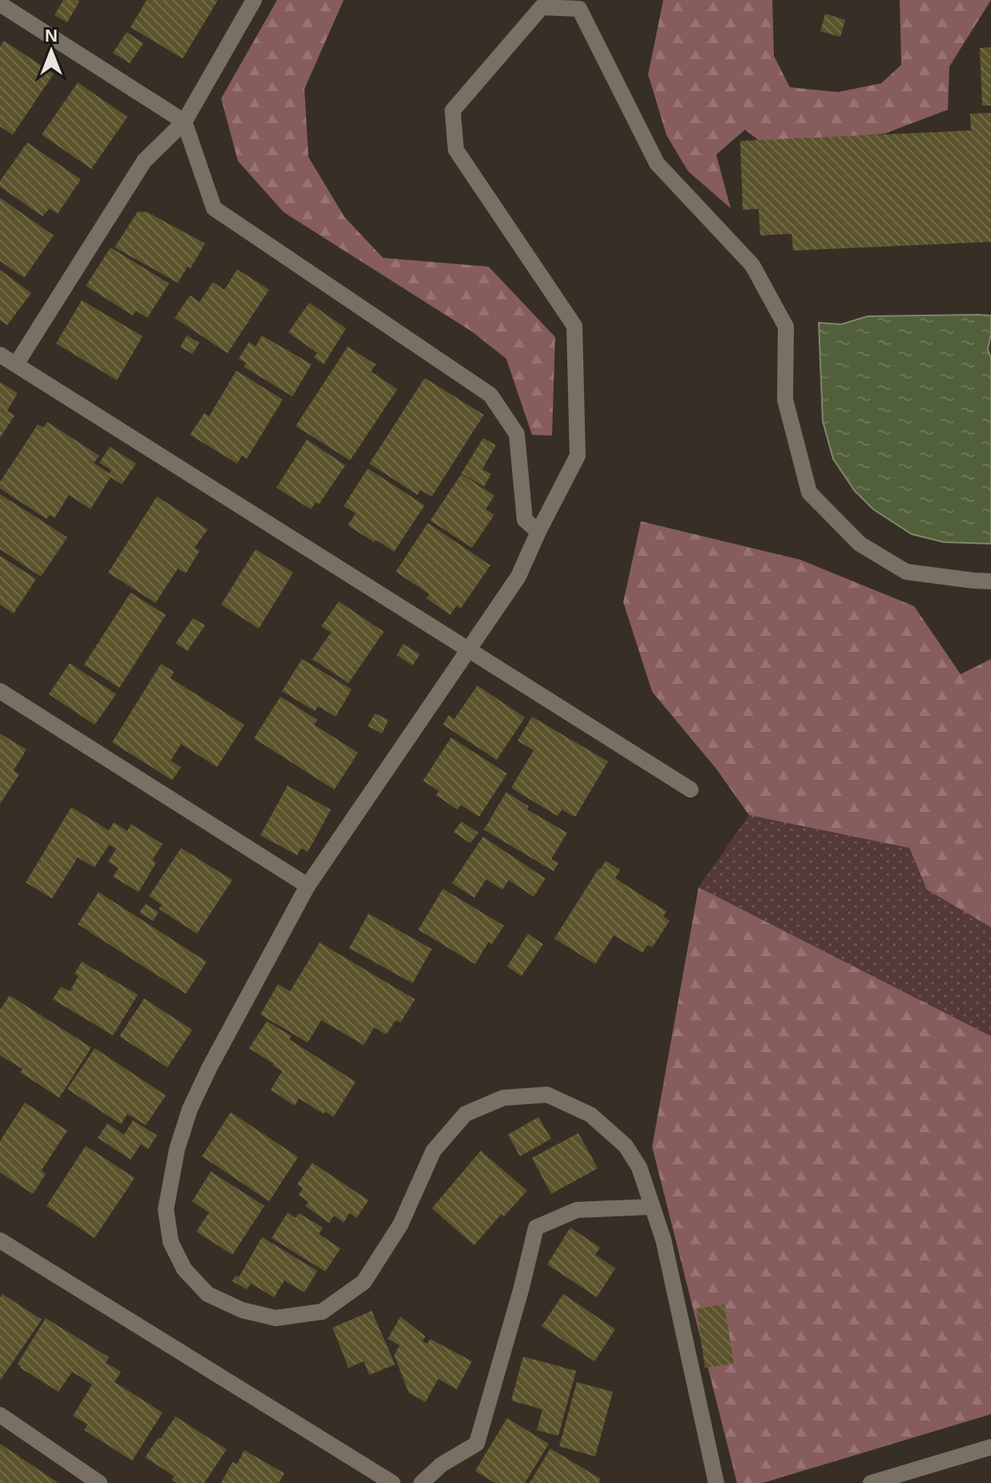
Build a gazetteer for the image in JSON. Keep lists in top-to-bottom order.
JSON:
{
  "north": "top"
}
